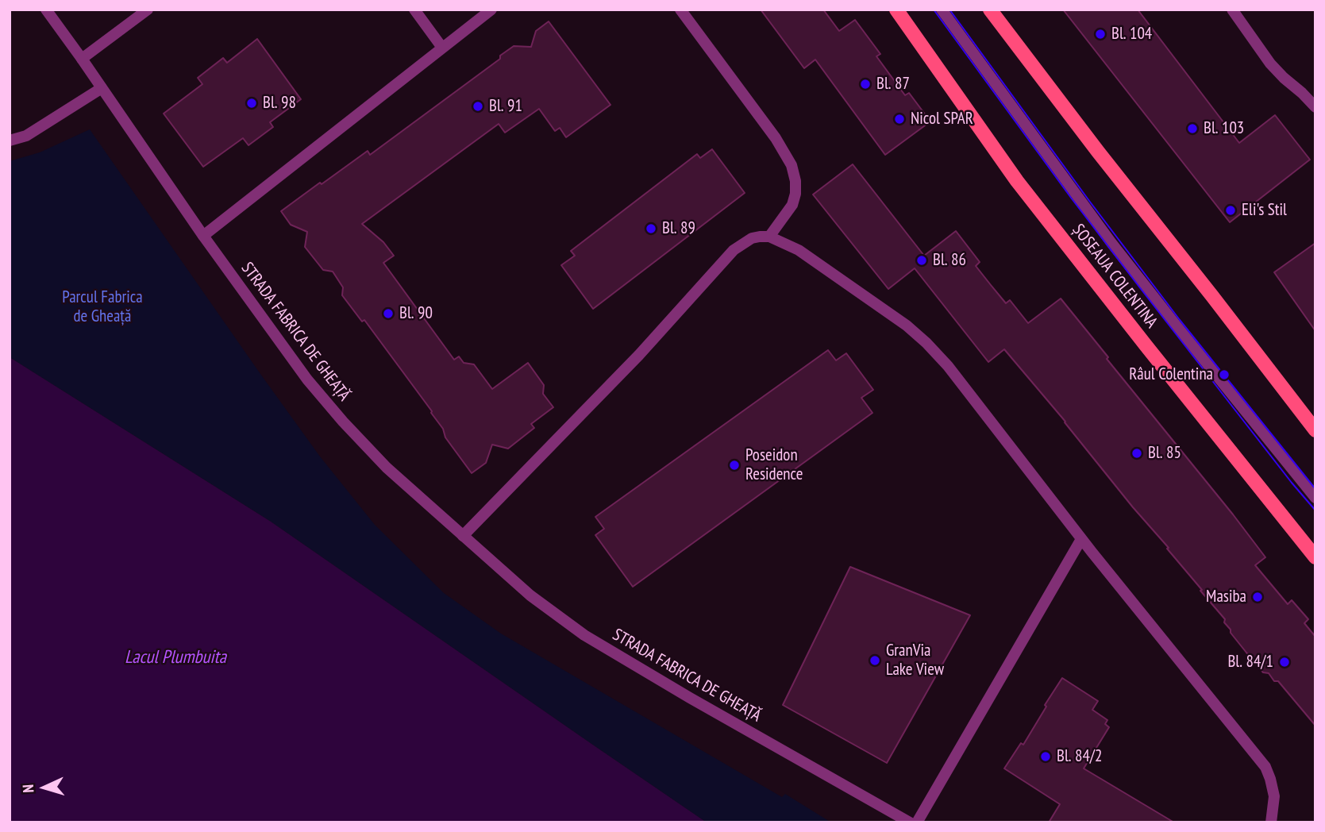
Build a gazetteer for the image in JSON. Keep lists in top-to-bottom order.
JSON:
{
  "streets": {
    "main road": ["ȘOSEAUA COLENTINA"],
    "street": ["STRADA FABRICA DE GHEAȚĂ"]
  },
  "water": ["Lacul Plumbuita"],
  "parks": ["Parcul Fabrica de Gheață"],
  "places": [
    "Bl. 104",
    "Bl. 87",
    "Bl. 98",
    "Bl. 91",
    "Nicol SPAR",
    "Bl. 103",
    "Eli's Stil",
    "Bl. 89",
    "Bl. 86",
    "Bl. 90",
    "Râul Colentina",
    "Bl. 85",
    "Poseidon Residence",
    "Masiba",
    "GranVia Lake View",
    "Bl. 84/1",
    "Bl. 84/2"
  ],
  "north": "left"
}
